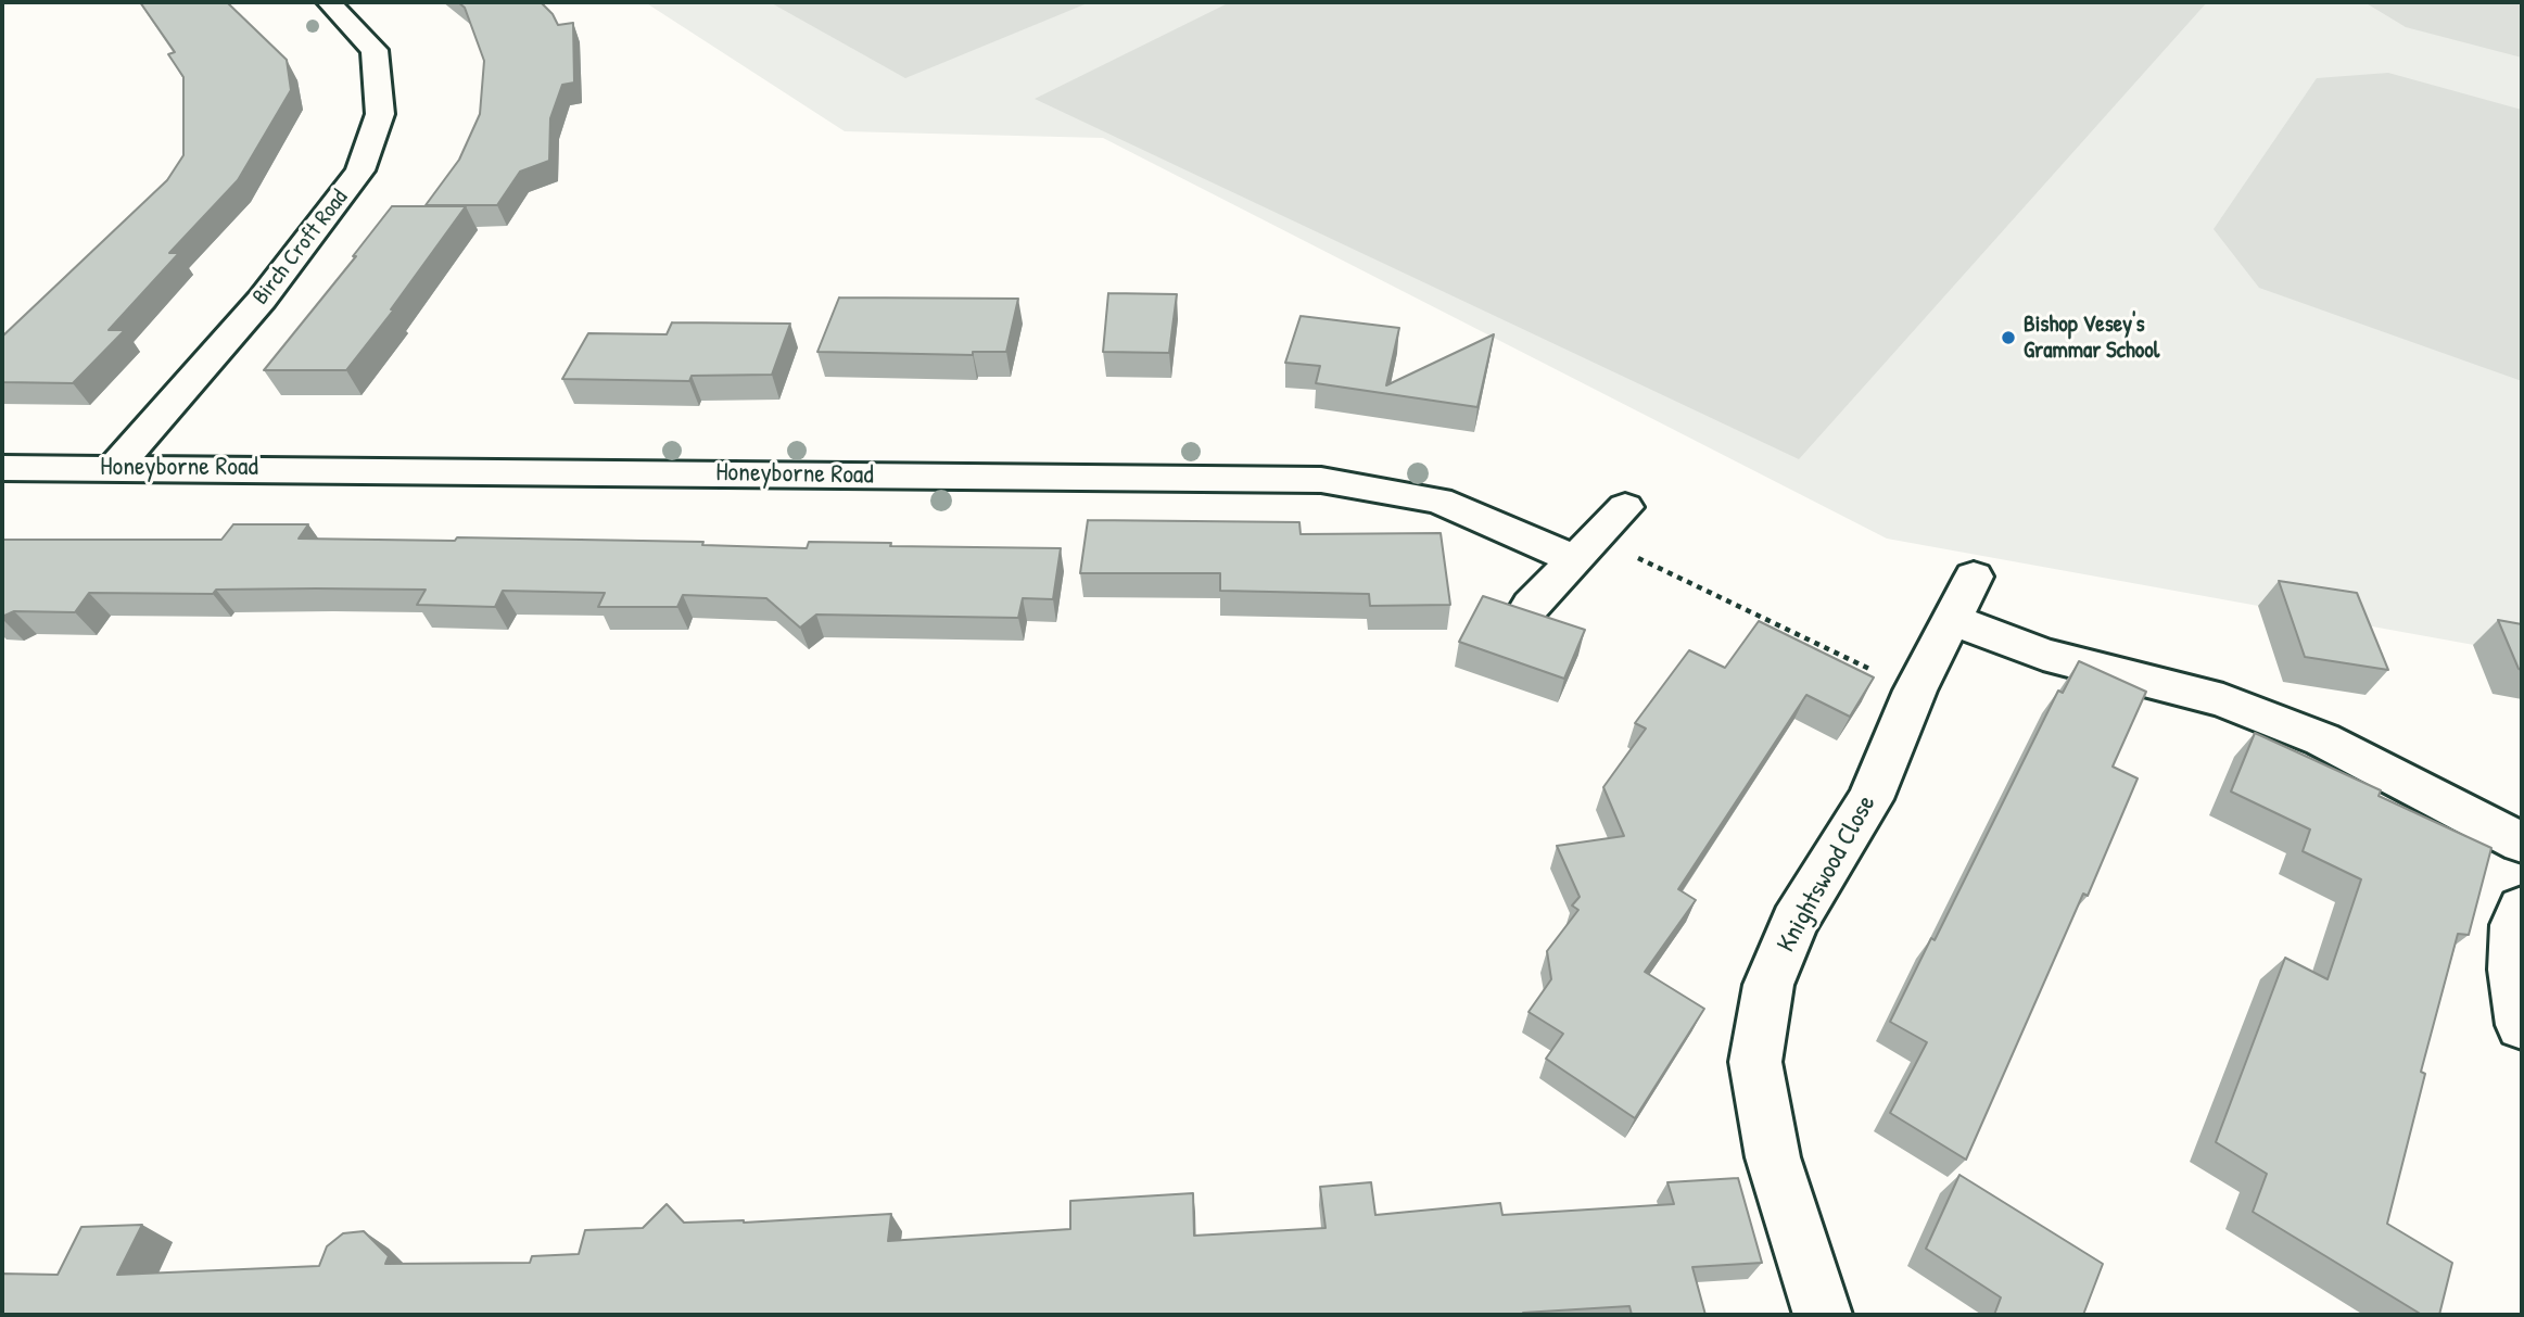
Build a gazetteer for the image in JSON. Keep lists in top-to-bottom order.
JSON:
{
  "streets": {
    "street": ["Birch Croft Road", "Honeyborne Road", "Knightswood Close"]
  },
  "crossings": [
    ["Birch Croft Road", "Honeyborne Road"]
  ],
  "places": ["Bishop Vesey's Grammar School"]
}
